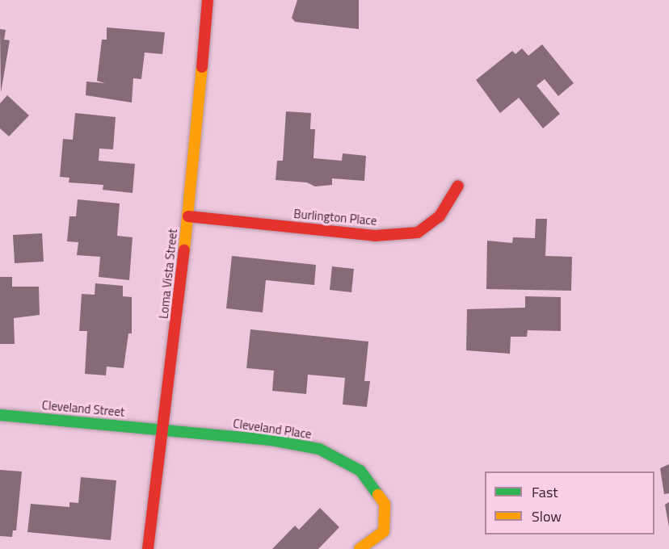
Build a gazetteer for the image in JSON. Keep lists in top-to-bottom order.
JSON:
{
  "streets": {
    "street": [
      "Burlington Place",
      "Loma Vista Street",
      "Cleveland Street",
      "Cleveland Place"
    ]
  },
  "crossings": [
    ["Burlington Place", "Loma Vista Street"],
    ["Loma Vista Street", "Cleveland Street"],
    ["Loma Vista Street", "Cleveland Place"],
    ["Cleveland Street", "Cleveland Place"]
  ],
  "legend": ["Fast", "Slow"]
}
